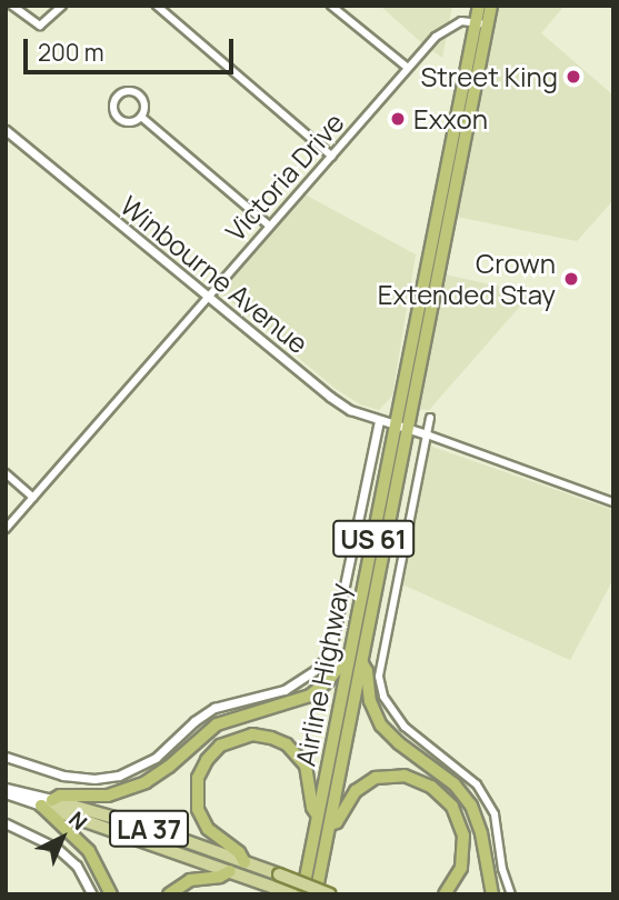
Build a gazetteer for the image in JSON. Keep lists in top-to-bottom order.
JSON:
{
  "streets": {
    "highway": ["US 61", "Airline Highway"],
    "main road": ["LA 37"],
    "street": ["Victoria Drive", "Winbourne Avenue"]
  },
  "crossings": [
    ["Victoria Drive", "Winbourne Avenue"],
    ["Victoria Drive", "Airline Highway"],
    ["Winbourne Avenue", "Airline Highway"]
  ],
  "places": ["Street King", "Exxon", "Crown Extended Stay"],
  "scale_bar": "200 m",
  "north": "top right"
}
